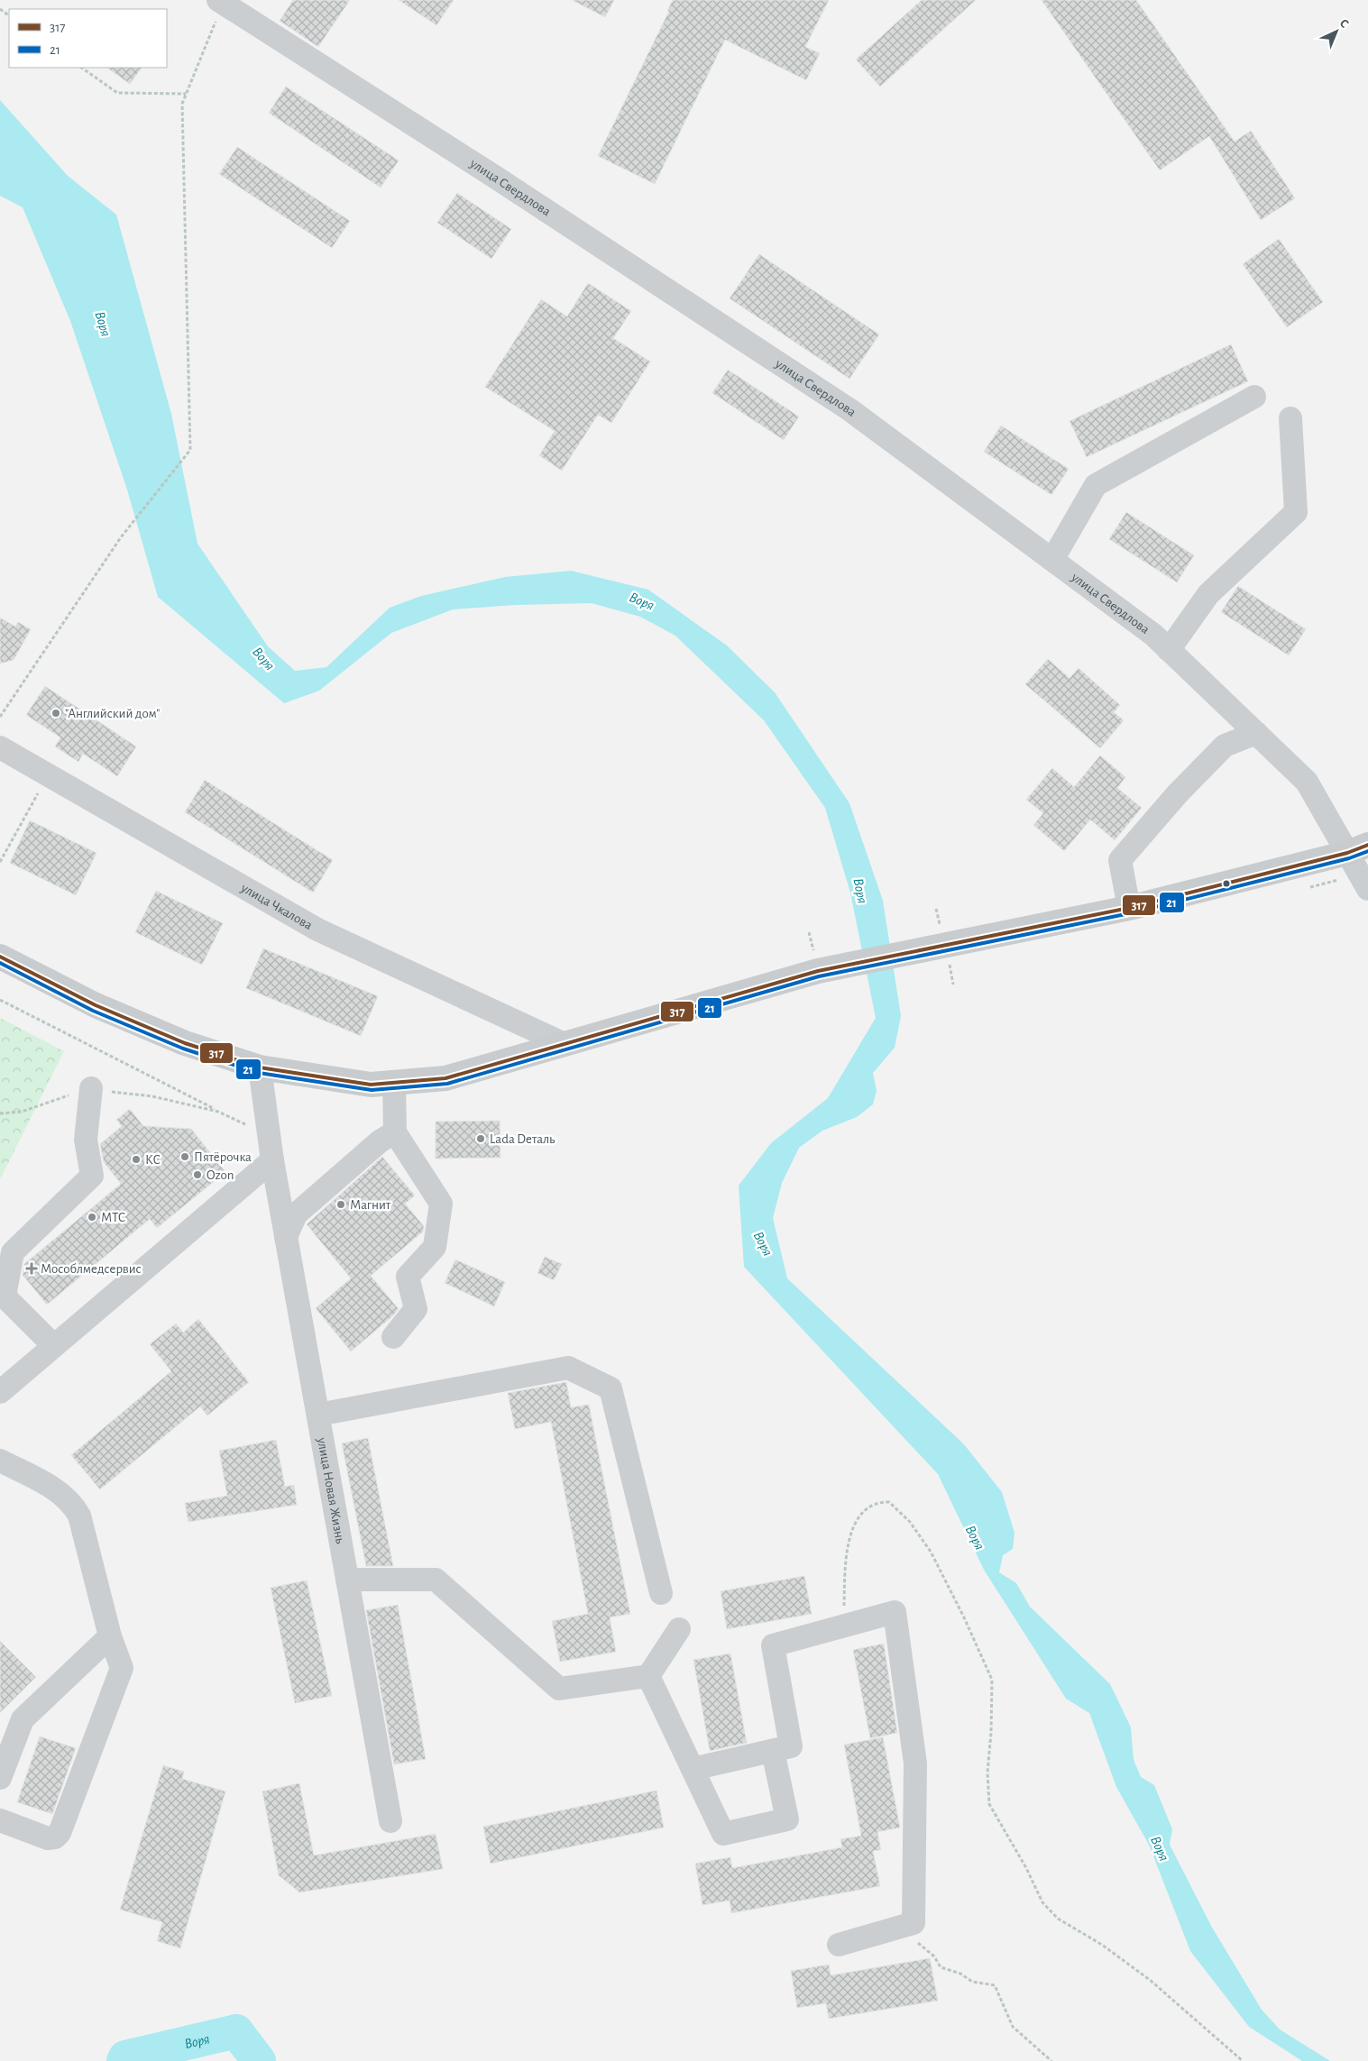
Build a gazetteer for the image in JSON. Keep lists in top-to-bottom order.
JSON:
{
  "streets": {
    "street": ["улица Свердлова", "улица Чкалова", "улица Новая Жизнь"]
  },
  "water": ["Воря"],
  "places": {
    "other": [
      "\"Английский дом\"",
      "Lada Dеталь",
      "Пятёрочка",
      "КС",
      "Ozon",
      "Магнит",
      "МТС"
    ],
    "health": ["Мособлмедсервис"]
  },
  "lines": ["transit line 317", "transit line 21"],
  "legend": ["317", "21"],
  "north": "top right"
}
